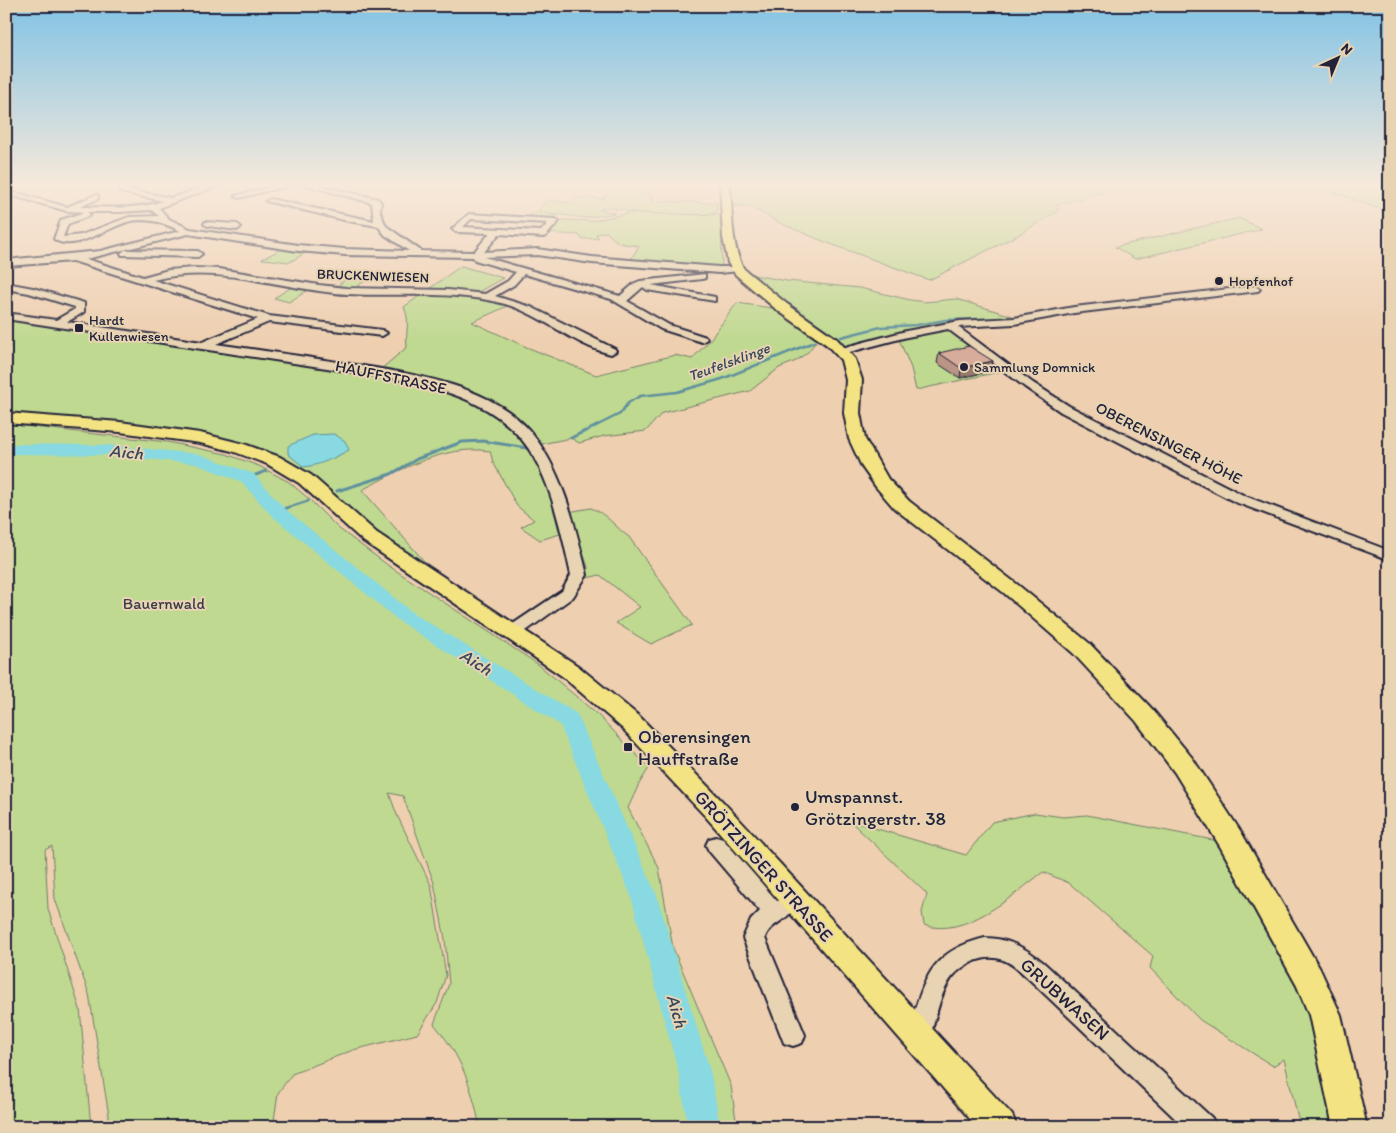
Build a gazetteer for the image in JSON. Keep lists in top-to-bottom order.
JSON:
{
  "streets": {
    "main road": ["GRÖTZINGER STRASSE"],
    "street": [
      "BRUCKENWIESEN",
      "HAUFFSTRASSE",
      "OBERENSINGER HÖHE",
      "GRUBWASEN"
    ]
  },
  "crossings": [
    ["HAUFFSTRASSE", "GRÖTZINGER STRASSE"],
    ["GRÖTZINGER STRASSE", "GRUBWASEN"]
  ],
  "water": ["Teufelsklinge", "Aich"],
  "parks": ["Bauernwald"],
  "places": {
    "other": ["Hopfenhof", "Sammlung Domnick", "Umspannst. Grötzingerstr. 38"],
    "transit": ["Hardt Kullenwiesen", "Oberensingen Hauffstraße"]
  },
  "north": "top right"
}
